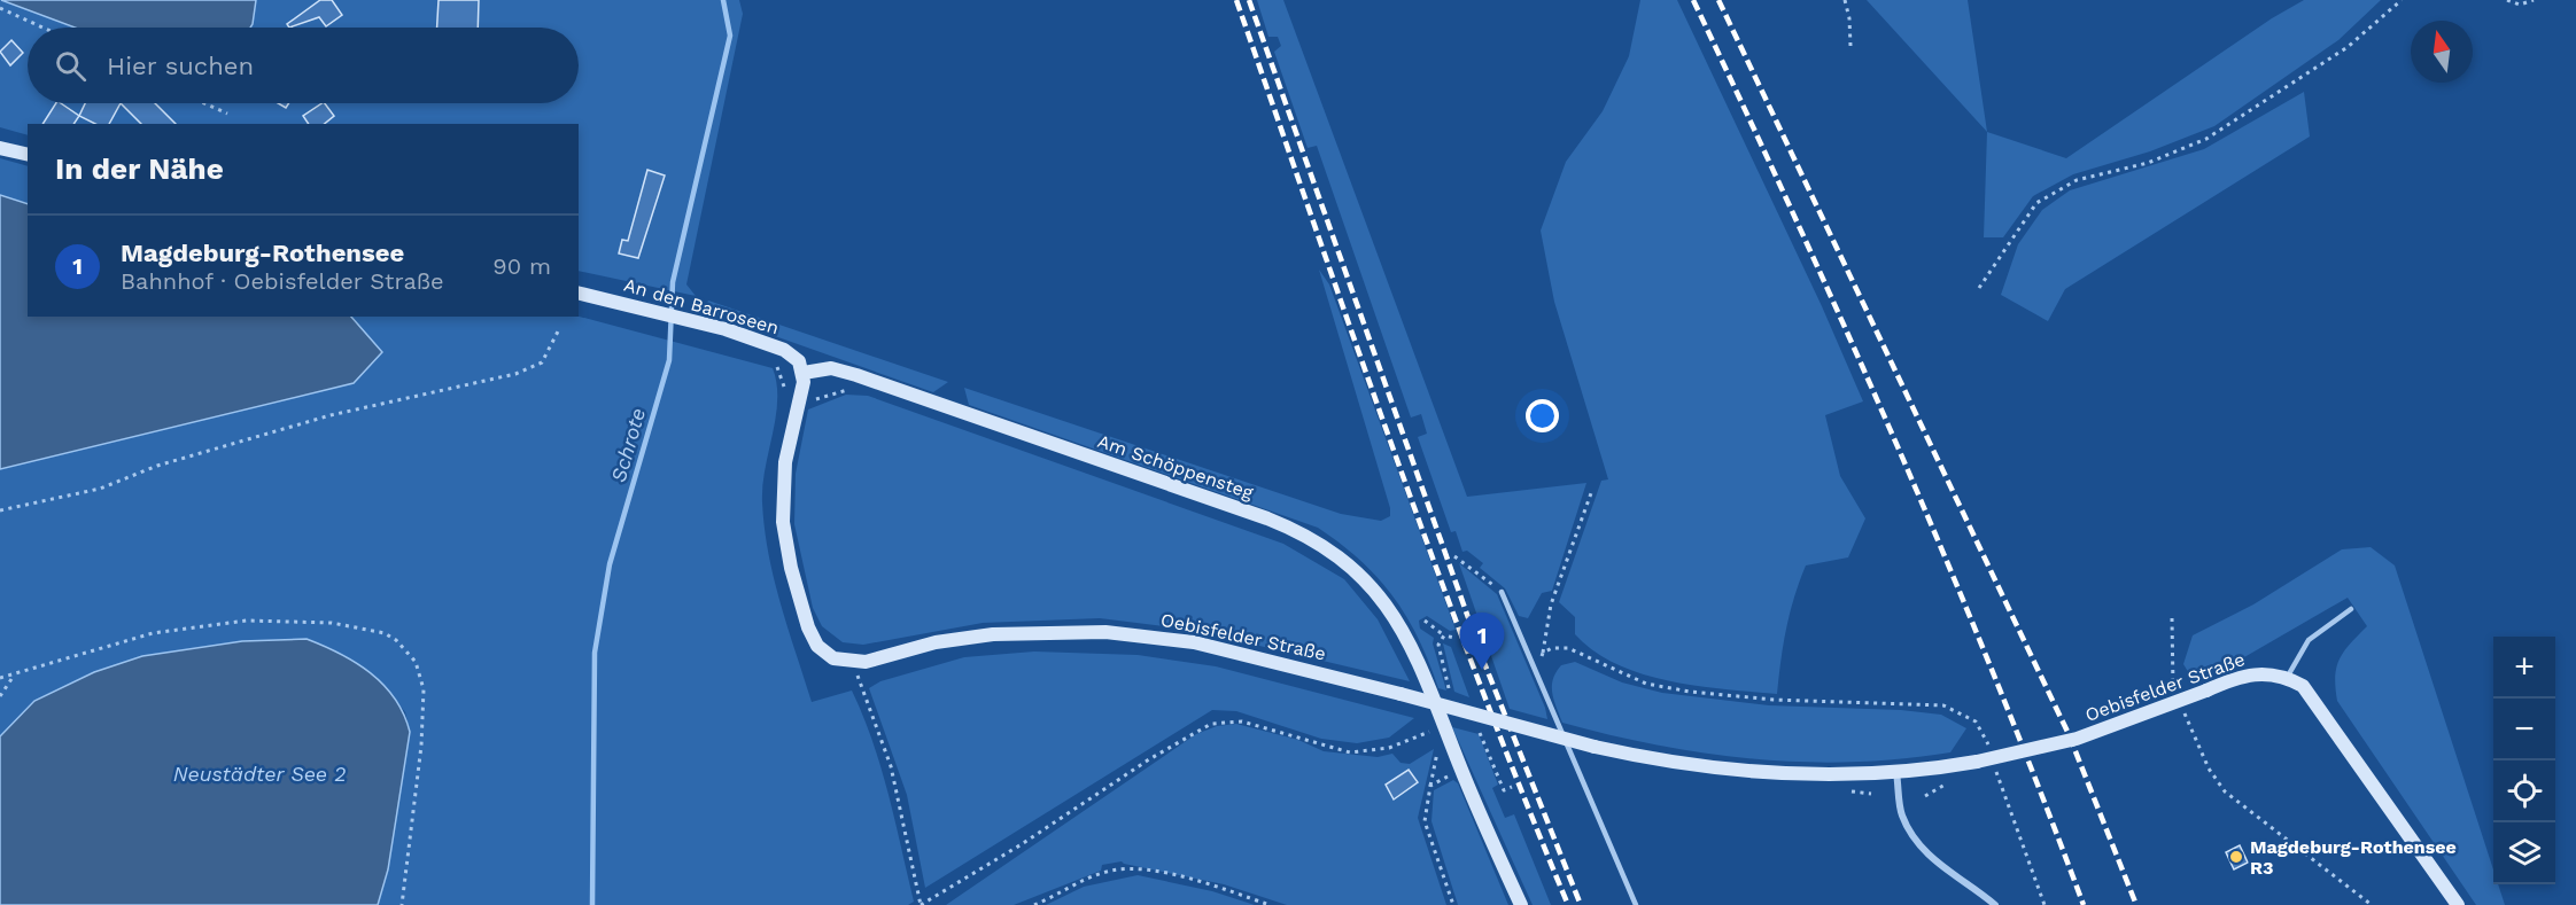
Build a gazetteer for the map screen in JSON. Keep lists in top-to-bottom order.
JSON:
{
  "streets": {
    "street": ["An den Barroseen", "Am Schöppensteg", "Oebisfelder Straße"]
  },
  "crossings": [
    ["An den Barroseen", "Am Schöppensteg"],
    ["An den Barroseen", "Oebisfelder Straße"],
    ["Am Schöppensteg", "Oebisfelder Straße"]
  ],
  "water": ["Schrote", "Neustädter See 2"],
  "places": ["Magdeburg-Rothensee R3"],
  "north": "top",
  "page": {
    "search": "Hier suchen",
    "heading": "In der Nähe",
    "list": [
      {
        "mark": "1",
        "name": "Magdeburg-Rothensee",
        "note": "Bahnhof · Oebisfelder Straße",
        "value": "90 m"
      }
    ],
    "pins": "1",
    "map_buttons": ["+", "−"]
  }
}
